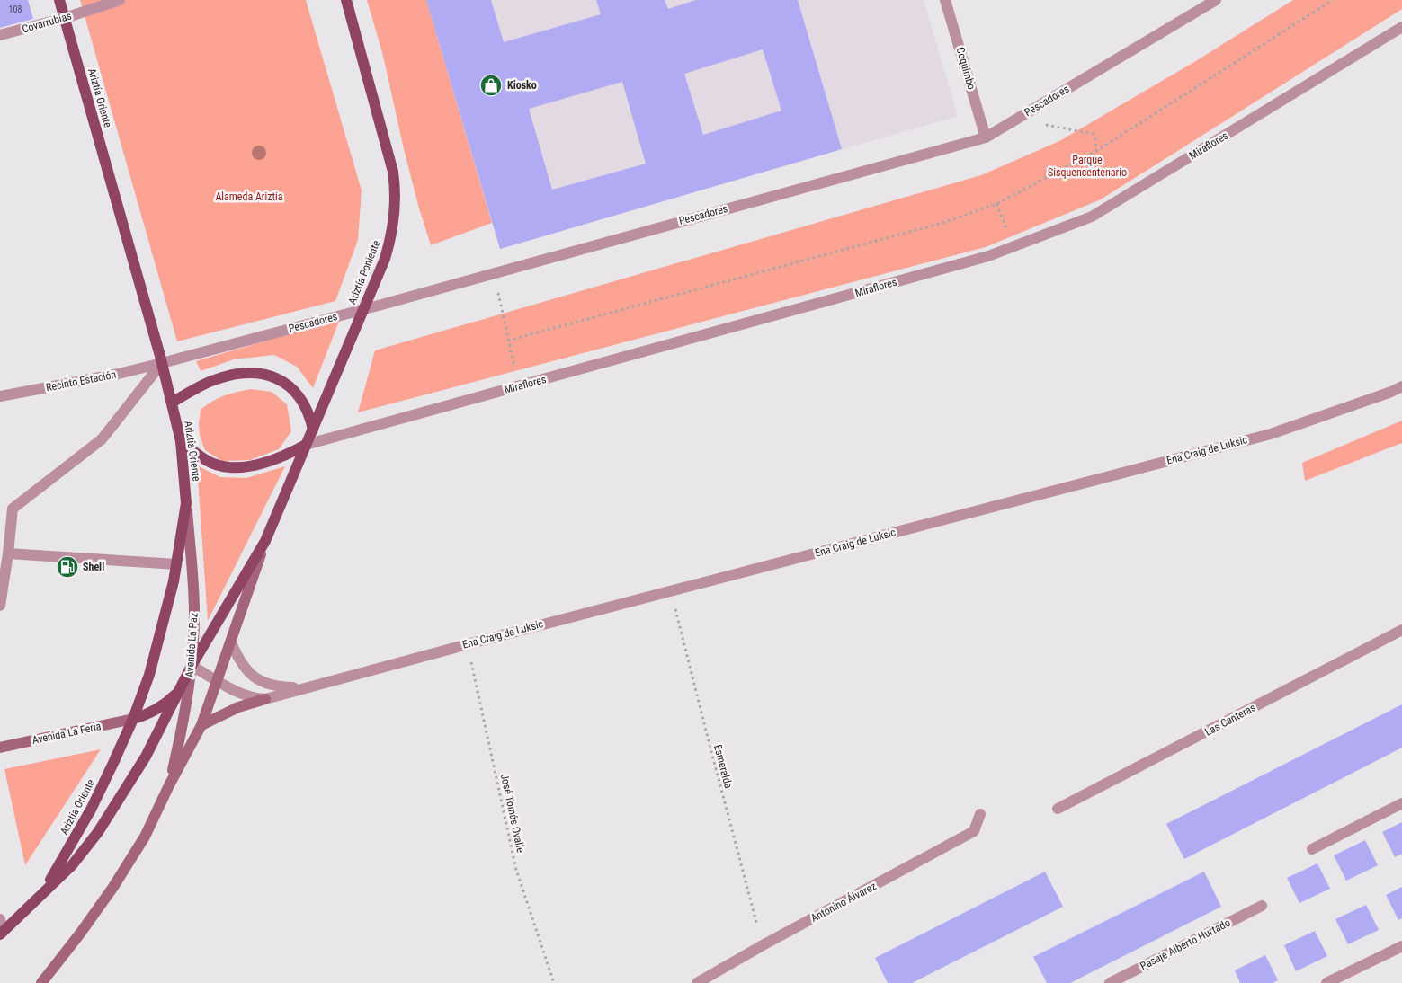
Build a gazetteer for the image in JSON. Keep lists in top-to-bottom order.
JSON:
{
  "streets": {
    "main road": [
      "Ariztía Oriente",
      "Ariztía Poniente",
      "Avenida La Paz",
      "Avenida La Feria"
    ],
    "street": [
      "Covarrubias",
      "Coquimbo",
      "Pescadores",
      "Miraflores",
      "Recinto Estación",
      "Ena Craig de Luksic",
      "Las Canteras",
      "Antonino Álvarez",
      "Pasaje Alberto Hurtado"
    ],
    "path": ["Esmeralda", "José Tomás Ovalle"]
  },
  "crossings": [
    ["Covarrubias", "Ariztía Oriente"],
    ["Coquimbo", "Pescadores"],
    ["Ariztía Oriente", "Pescadores"],
    ["Ariztía Oriente", "Miraflores"],
    ["Ariztía Oriente", "Ariztía Poniente"],
    ["Ariztía Oriente", "Recinto Estación"],
    ["Ariztía Oriente", "Avenida La Paz"],
    ["Ariztía Oriente", "Avenida La Feria"],
    ["Pescadores", "Ariztía Poniente"],
    ["Pescadores", "Recinto Estación"],
    ["Miraflores", "Ariztía Poniente"],
    ["Ariztía Poniente", "Ena Craig de Luksic"],
    ["Ariztía Poniente", "Avenida La Paz"],
    ["Ena Craig de Luksic", "Avenida La Paz"],
    ["Ena Craig de Luksic", "Esmeralda"],
    ["Ena Craig de Luksic", "José Tomás Ovalle"],
    ["Esmeralda", "Antonino Álvarez"]
  ],
  "parks": ["Parque Sisquencentenario", "Alameda Ariztia"],
  "places": {
    "shop": ["Kiosko"],
    "fuel station": ["Shell"]
  },
  "house_numbers": ["108"]
}
